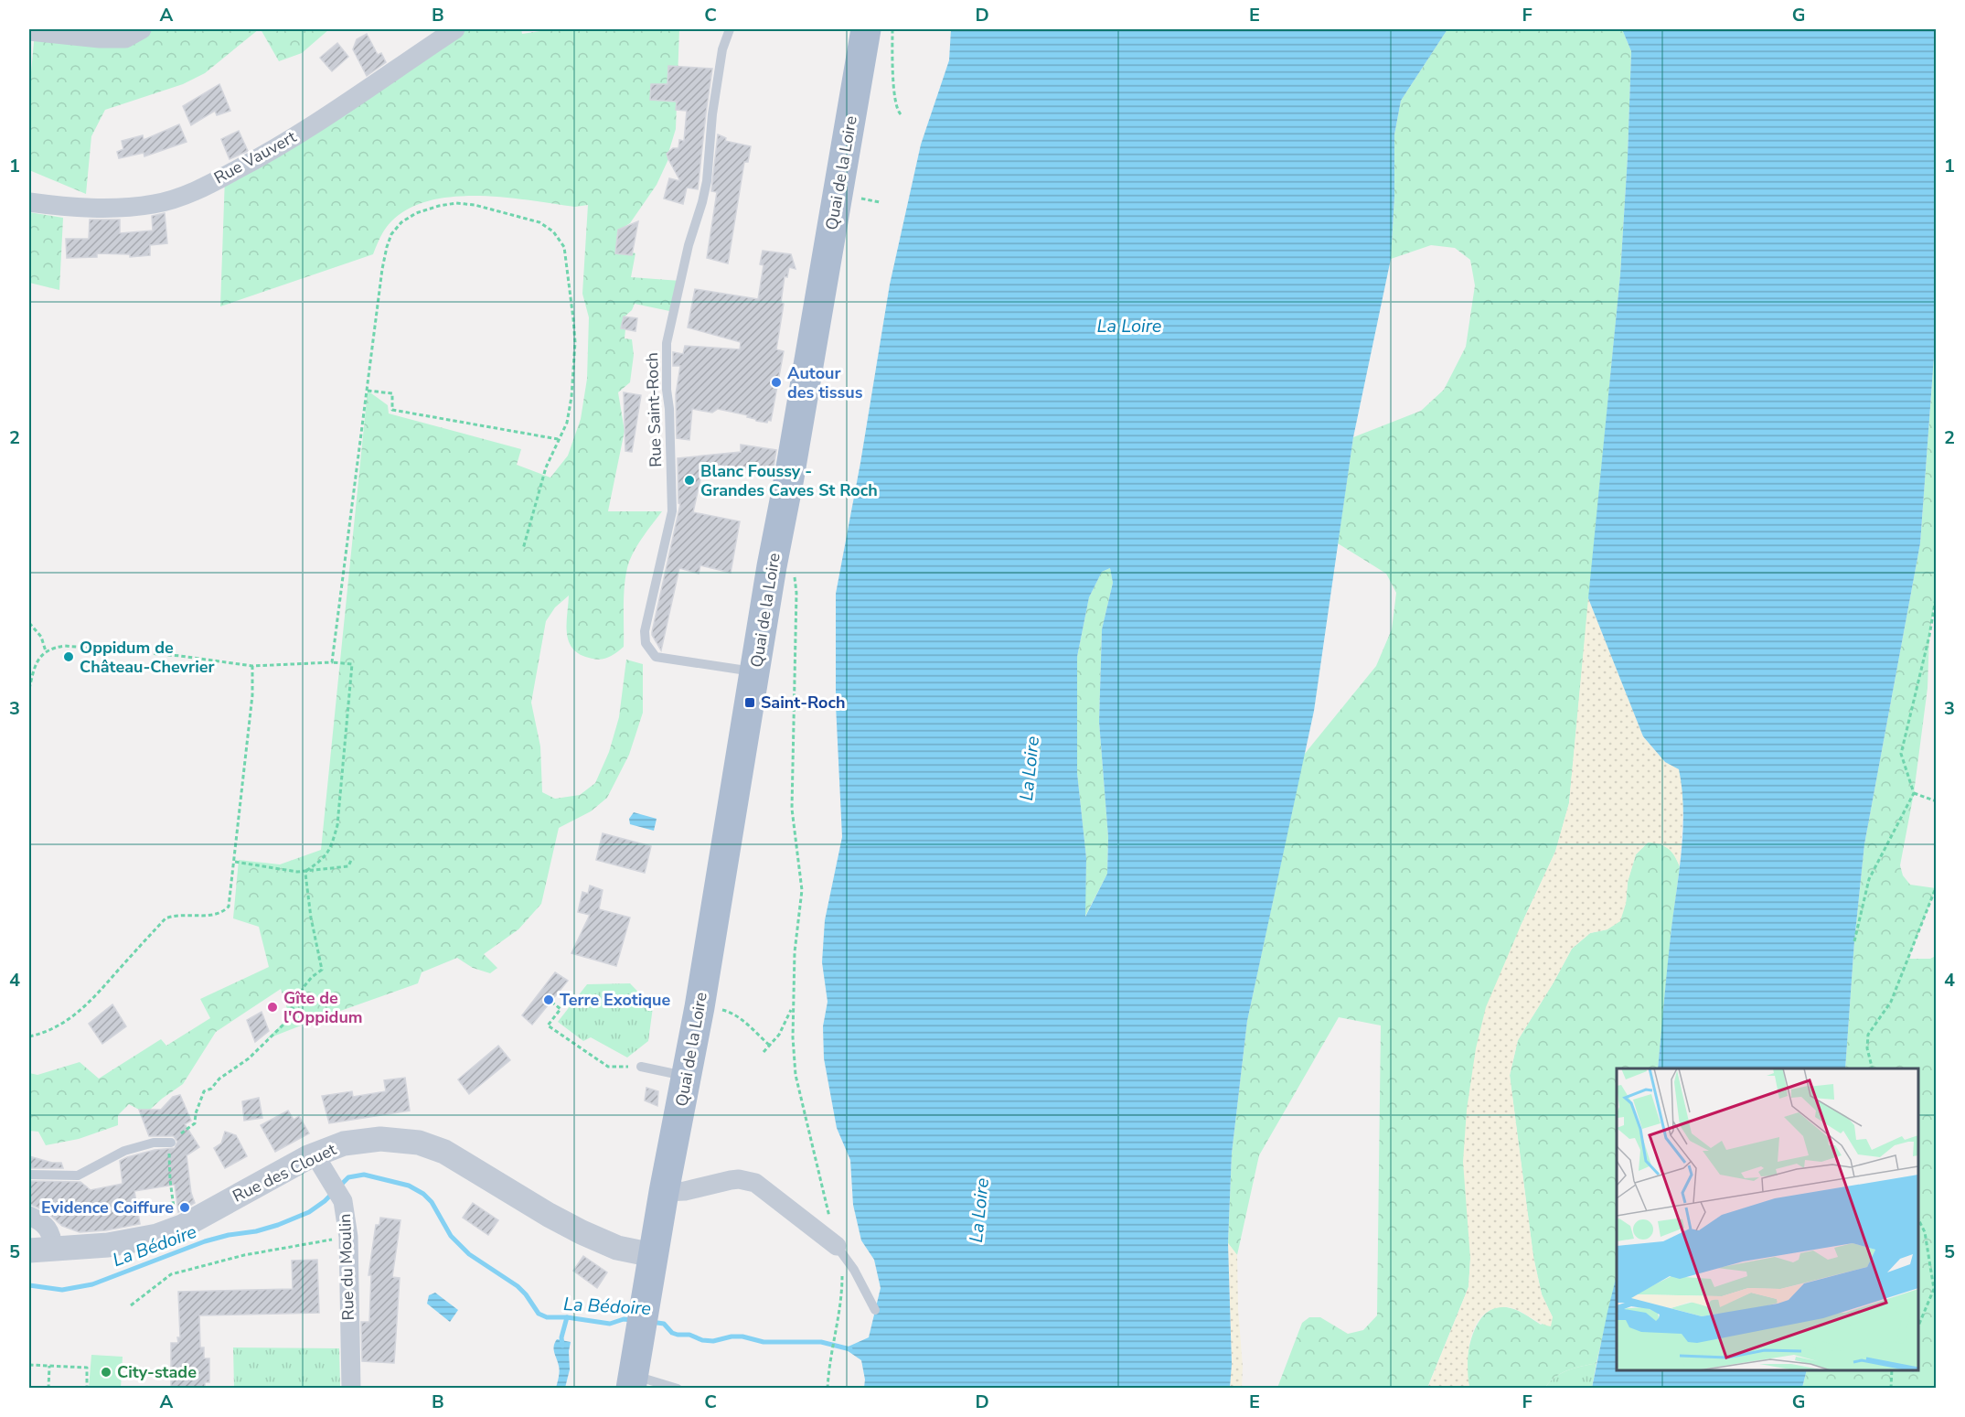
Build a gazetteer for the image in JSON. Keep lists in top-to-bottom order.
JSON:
{
  "streets": {
    "main road": ["Quai de la Loire"],
    "street": ["Rue Vauvert", "Rue des Clouet", "Rue du Moulin"],
    "lane": ["Rue Saint-Roch"]
  },
  "crossings": [
    ["Quai de la Loire", "Rue Saint-Roch"],
    ["Quai de la Loire", "Rue des Clouet"],
    ["Rue des Clouet", "Rue du Moulin"]
  ],
  "water": ["La Loire", "La Bédoire"],
  "places": {
    "other": [
      "Autour des tissus",
      "Blanc Foussy - Grandes Caves St Roch",
      "Oppidum de Château-Chevrier",
      "Terre Exotique",
      "Gîte de l'Oppidum",
      "Evidence Coiffure",
      "City-stade"
    ],
    "transit": ["Saint-Roch"]
  },
  "grid": {
    "columns": [
      "A",
      "B",
      "C",
      "D",
      "E",
      "F",
      "G"
    ],
    "rows": [
      "1",
      "2",
      "3",
      "4",
      "5"
    ]
  }
}
